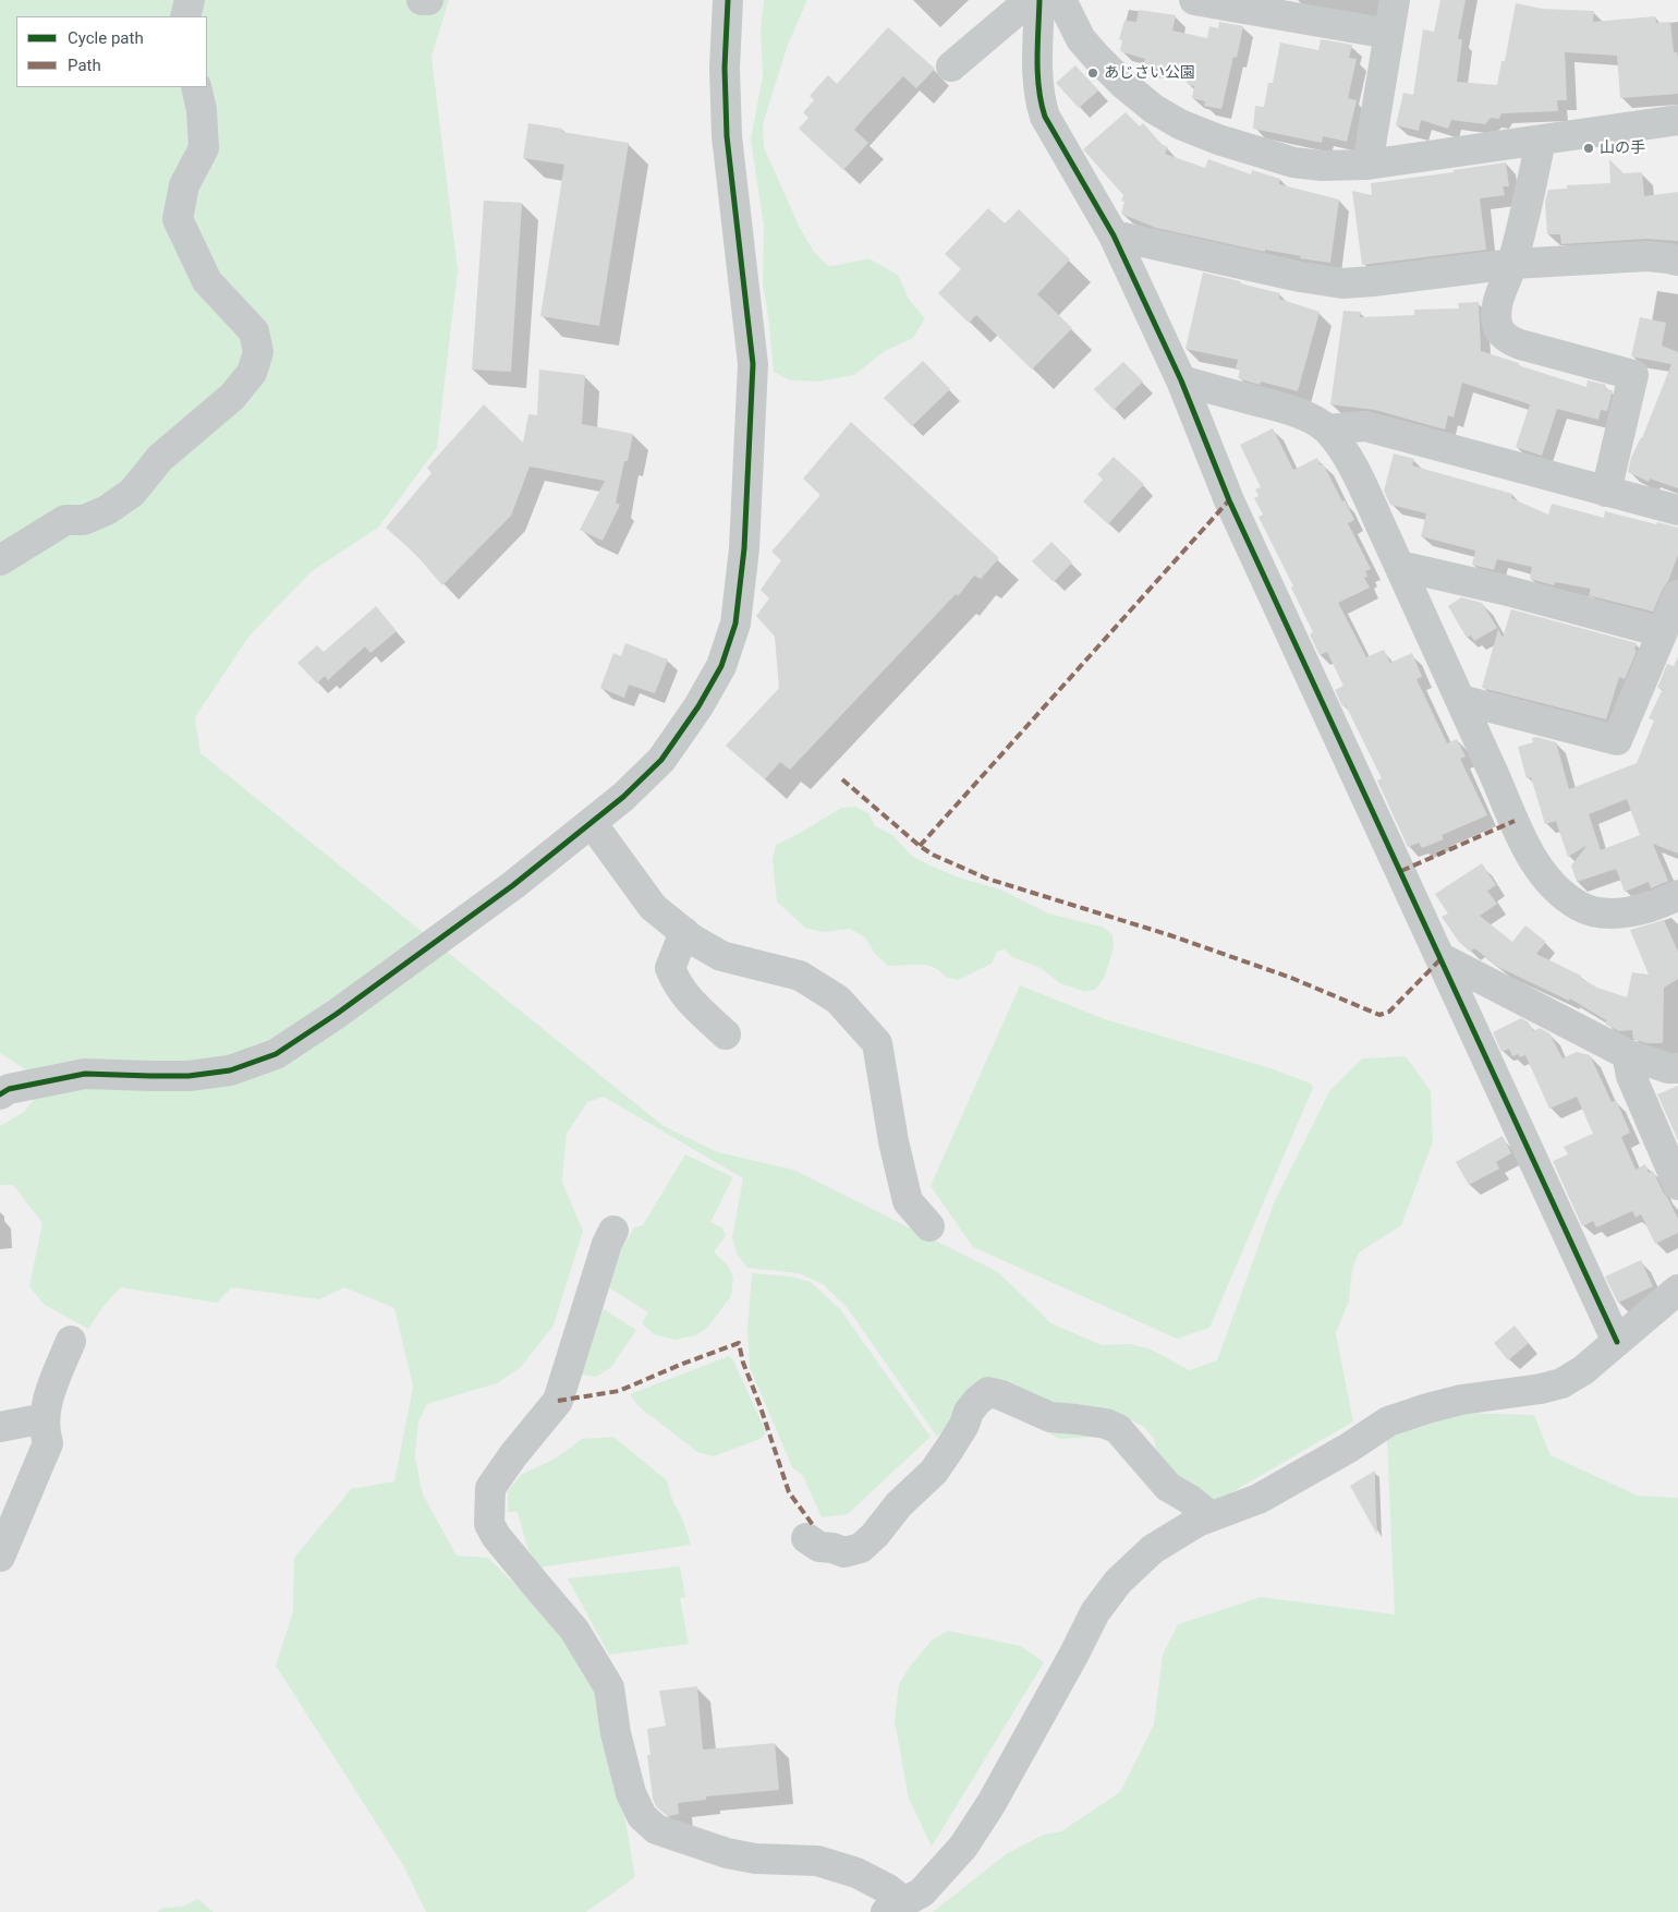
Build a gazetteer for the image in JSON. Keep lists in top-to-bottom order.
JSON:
{
  "places": ["あじさい公園", "山の手"],
  "legend": ["Cycle path", "Path"]
}
